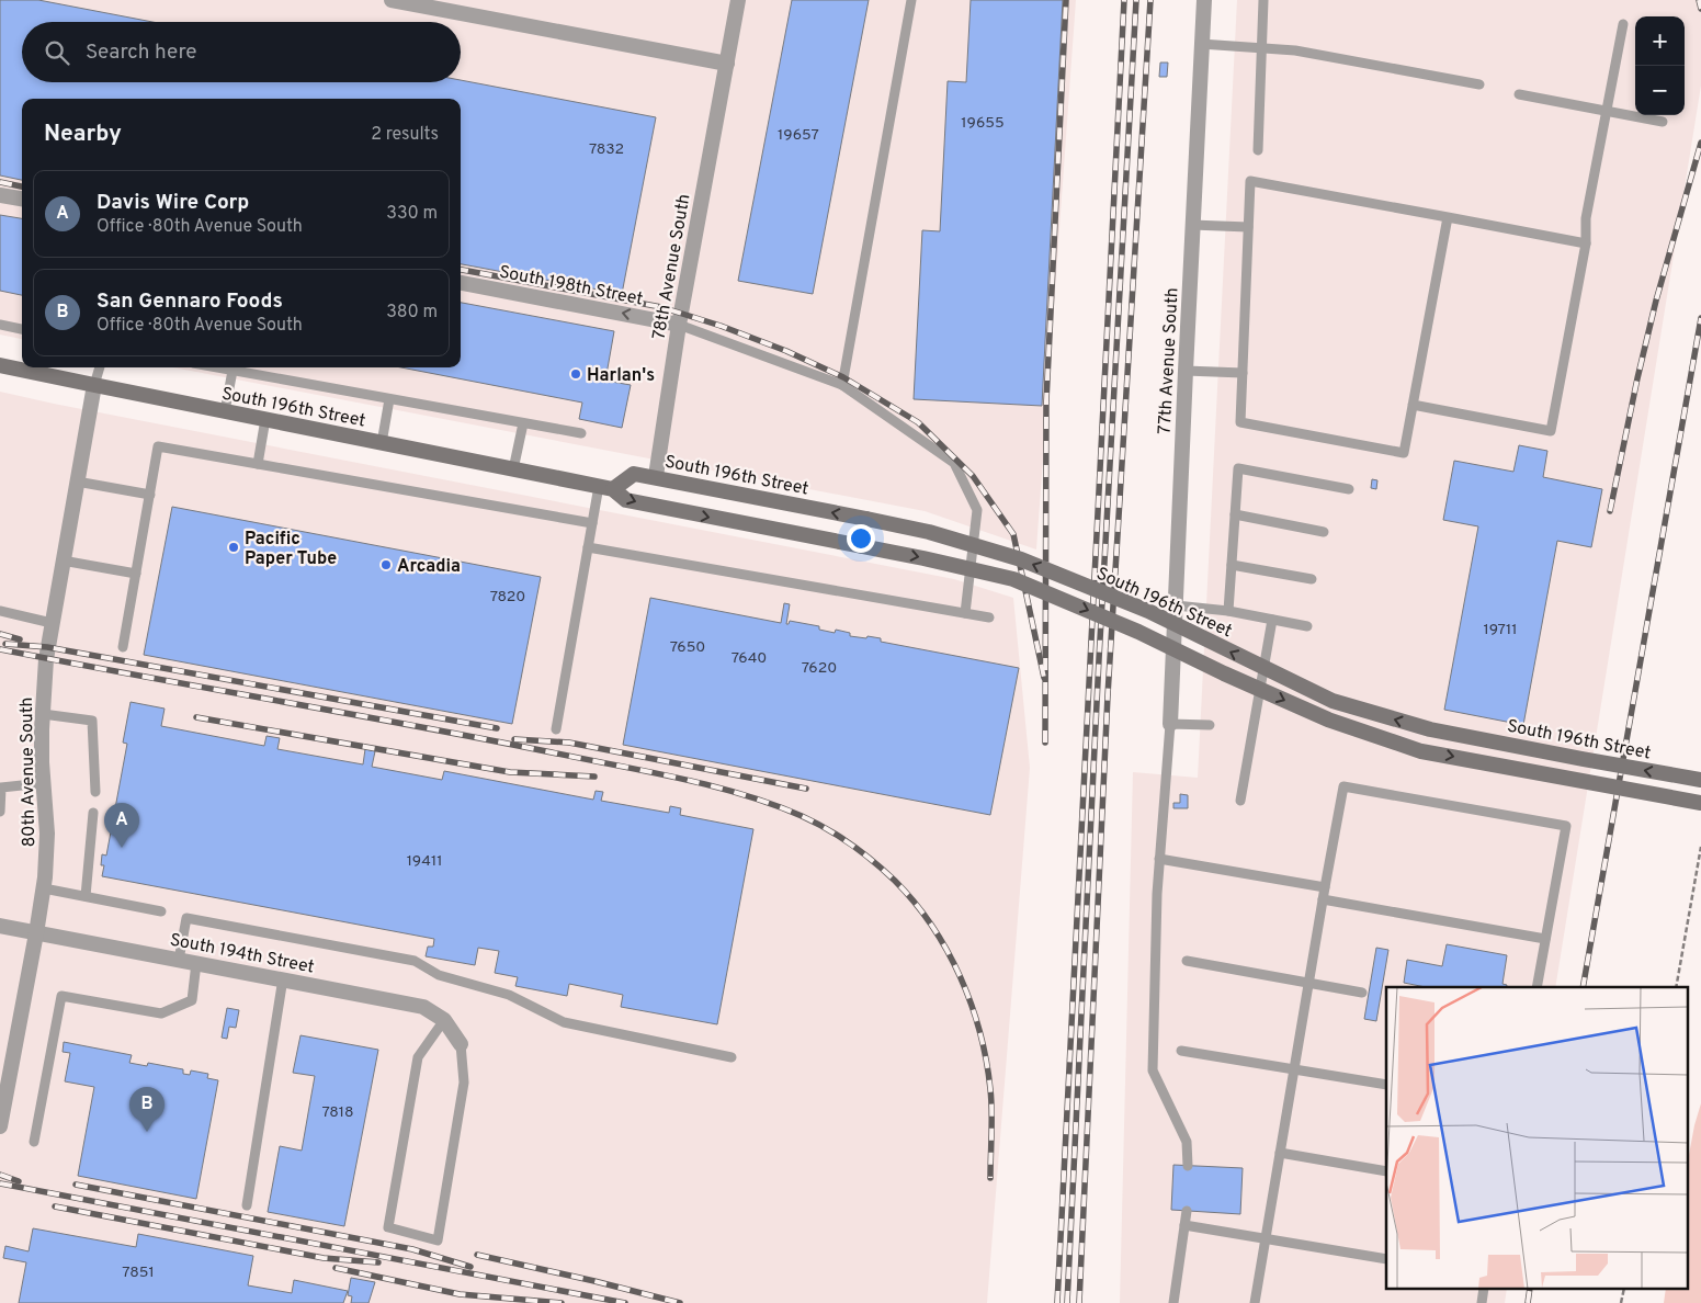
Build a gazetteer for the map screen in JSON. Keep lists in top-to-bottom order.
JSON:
{
  "streets": {
    "main road": ["South 196th Street"],
    "street": [
      "78th Avenue South",
      "South 198th Street",
      "77th Avenue South",
      "80th Avenue South",
      "South 194th Street"
    ]
  },
  "crossings": [
    ["78th Avenue South", "South 198th Street"],
    ["78th Avenue South", "South 196th Street"],
    ["South 196th Street", "80th Avenue South"],
    ["80th Avenue South", "South 194th Street"]
  ],
  "one_way": ["South 198th Street"],
  "places": ["Harlan's", "Pacific Paper Tube", "Arcadia"],
  "house_numbers": [
    "19655",
    "19657",
    "7832",
    "7820",
    "19711",
    "7650",
    "7640",
    "7620",
    "19411",
    "7818",
    "7851"
  ],
  "page": {
    "map_buttons": ["+", "−"],
    "search": "Search here",
    "heading": ["Nearby", "2 results"],
    "list": [
      {
        "mark": "A",
        "name": "Davis Wire Corp",
        "note": "Office · 80th Avenue South",
        "value": "330 m"
      },
      {
        "mark": "B",
        "name": "San Gennaro Foods",
        "note": "Office · 80th Avenue South",
        "value": "380 m"
      }
    ],
    "pins": ["A", "B"]
  }
}
